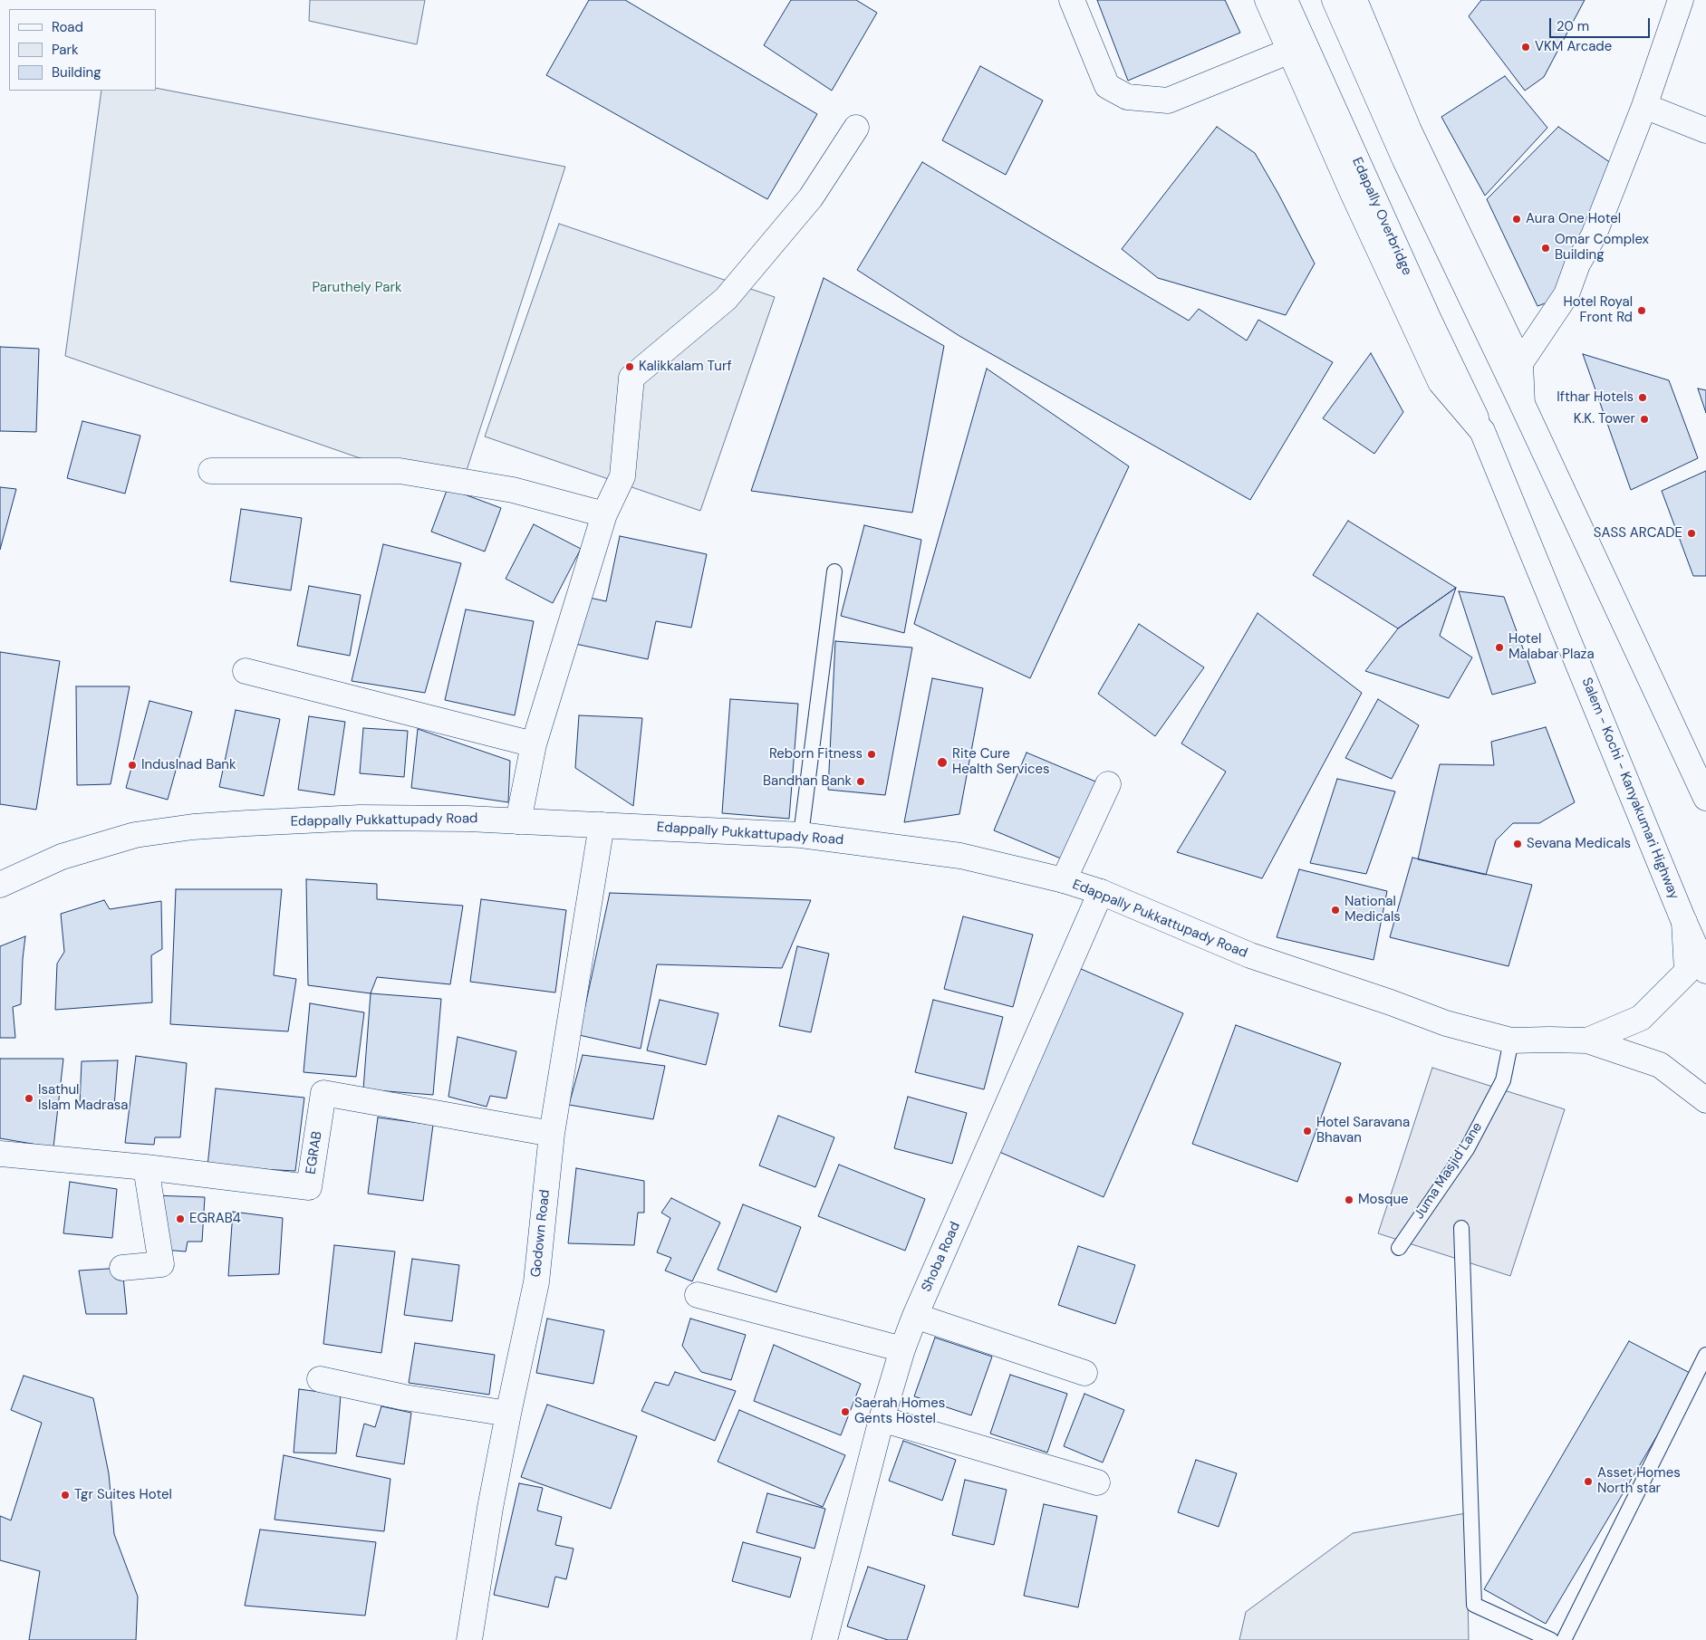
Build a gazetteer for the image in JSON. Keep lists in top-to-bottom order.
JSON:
{
  "streets": {
    "main road": [
      "Edapally Overbridge",
      "Salem - Kochi - Kanyakumari Highway",
      "Edappally Pukkattupady Road",
      "EGRAB",
      "Godown Road",
      "Shoba Road"
    ],
    "lane": ["Juma Masjid Lane"]
  },
  "crossings": [
    ["Edapally Overbridge", "Salem - Kochi - Kanyakumari Highway"],
    ["Edappally Pukkattupady Road", "Juma Masjid Lane"],
    ["Edappally Pukkattupady Road", "Godown Road"],
    ["Edappally Pukkattupady Road", "Shoba Road"],
    ["EGRAB", "Godown Road"]
  ],
  "parks": ["Paruthely Park"],
  "places": [
    "VKM Arcade",
    "Aura One Hotel",
    "Omar Complex Building",
    "Hotel Royal Front Rd",
    "Kalikkalam Turf",
    "Ifthar Hotels",
    "K.K. Tower",
    "SASS ARCADE",
    "Hotel Malabar Plaza",
    "Reborn Fitness",
    "Rite Cure Health Services",
    "Induslnad Bank",
    "Bandhan Bank",
    "Sevana Medicals",
    "National Medicals",
    "Isathul Islam Madrasa",
    "Hotel Saravana Bhavan",
    "Mosque",
    "EGRAB4",
    "Saerah Homes Gents Hostel",
    "Asset Homes North star",
    "Tgr Suites Hotel"
  ],
  "legend": ["Road", "Park", "Building"],
  "scale_bar": "20 m"
}
